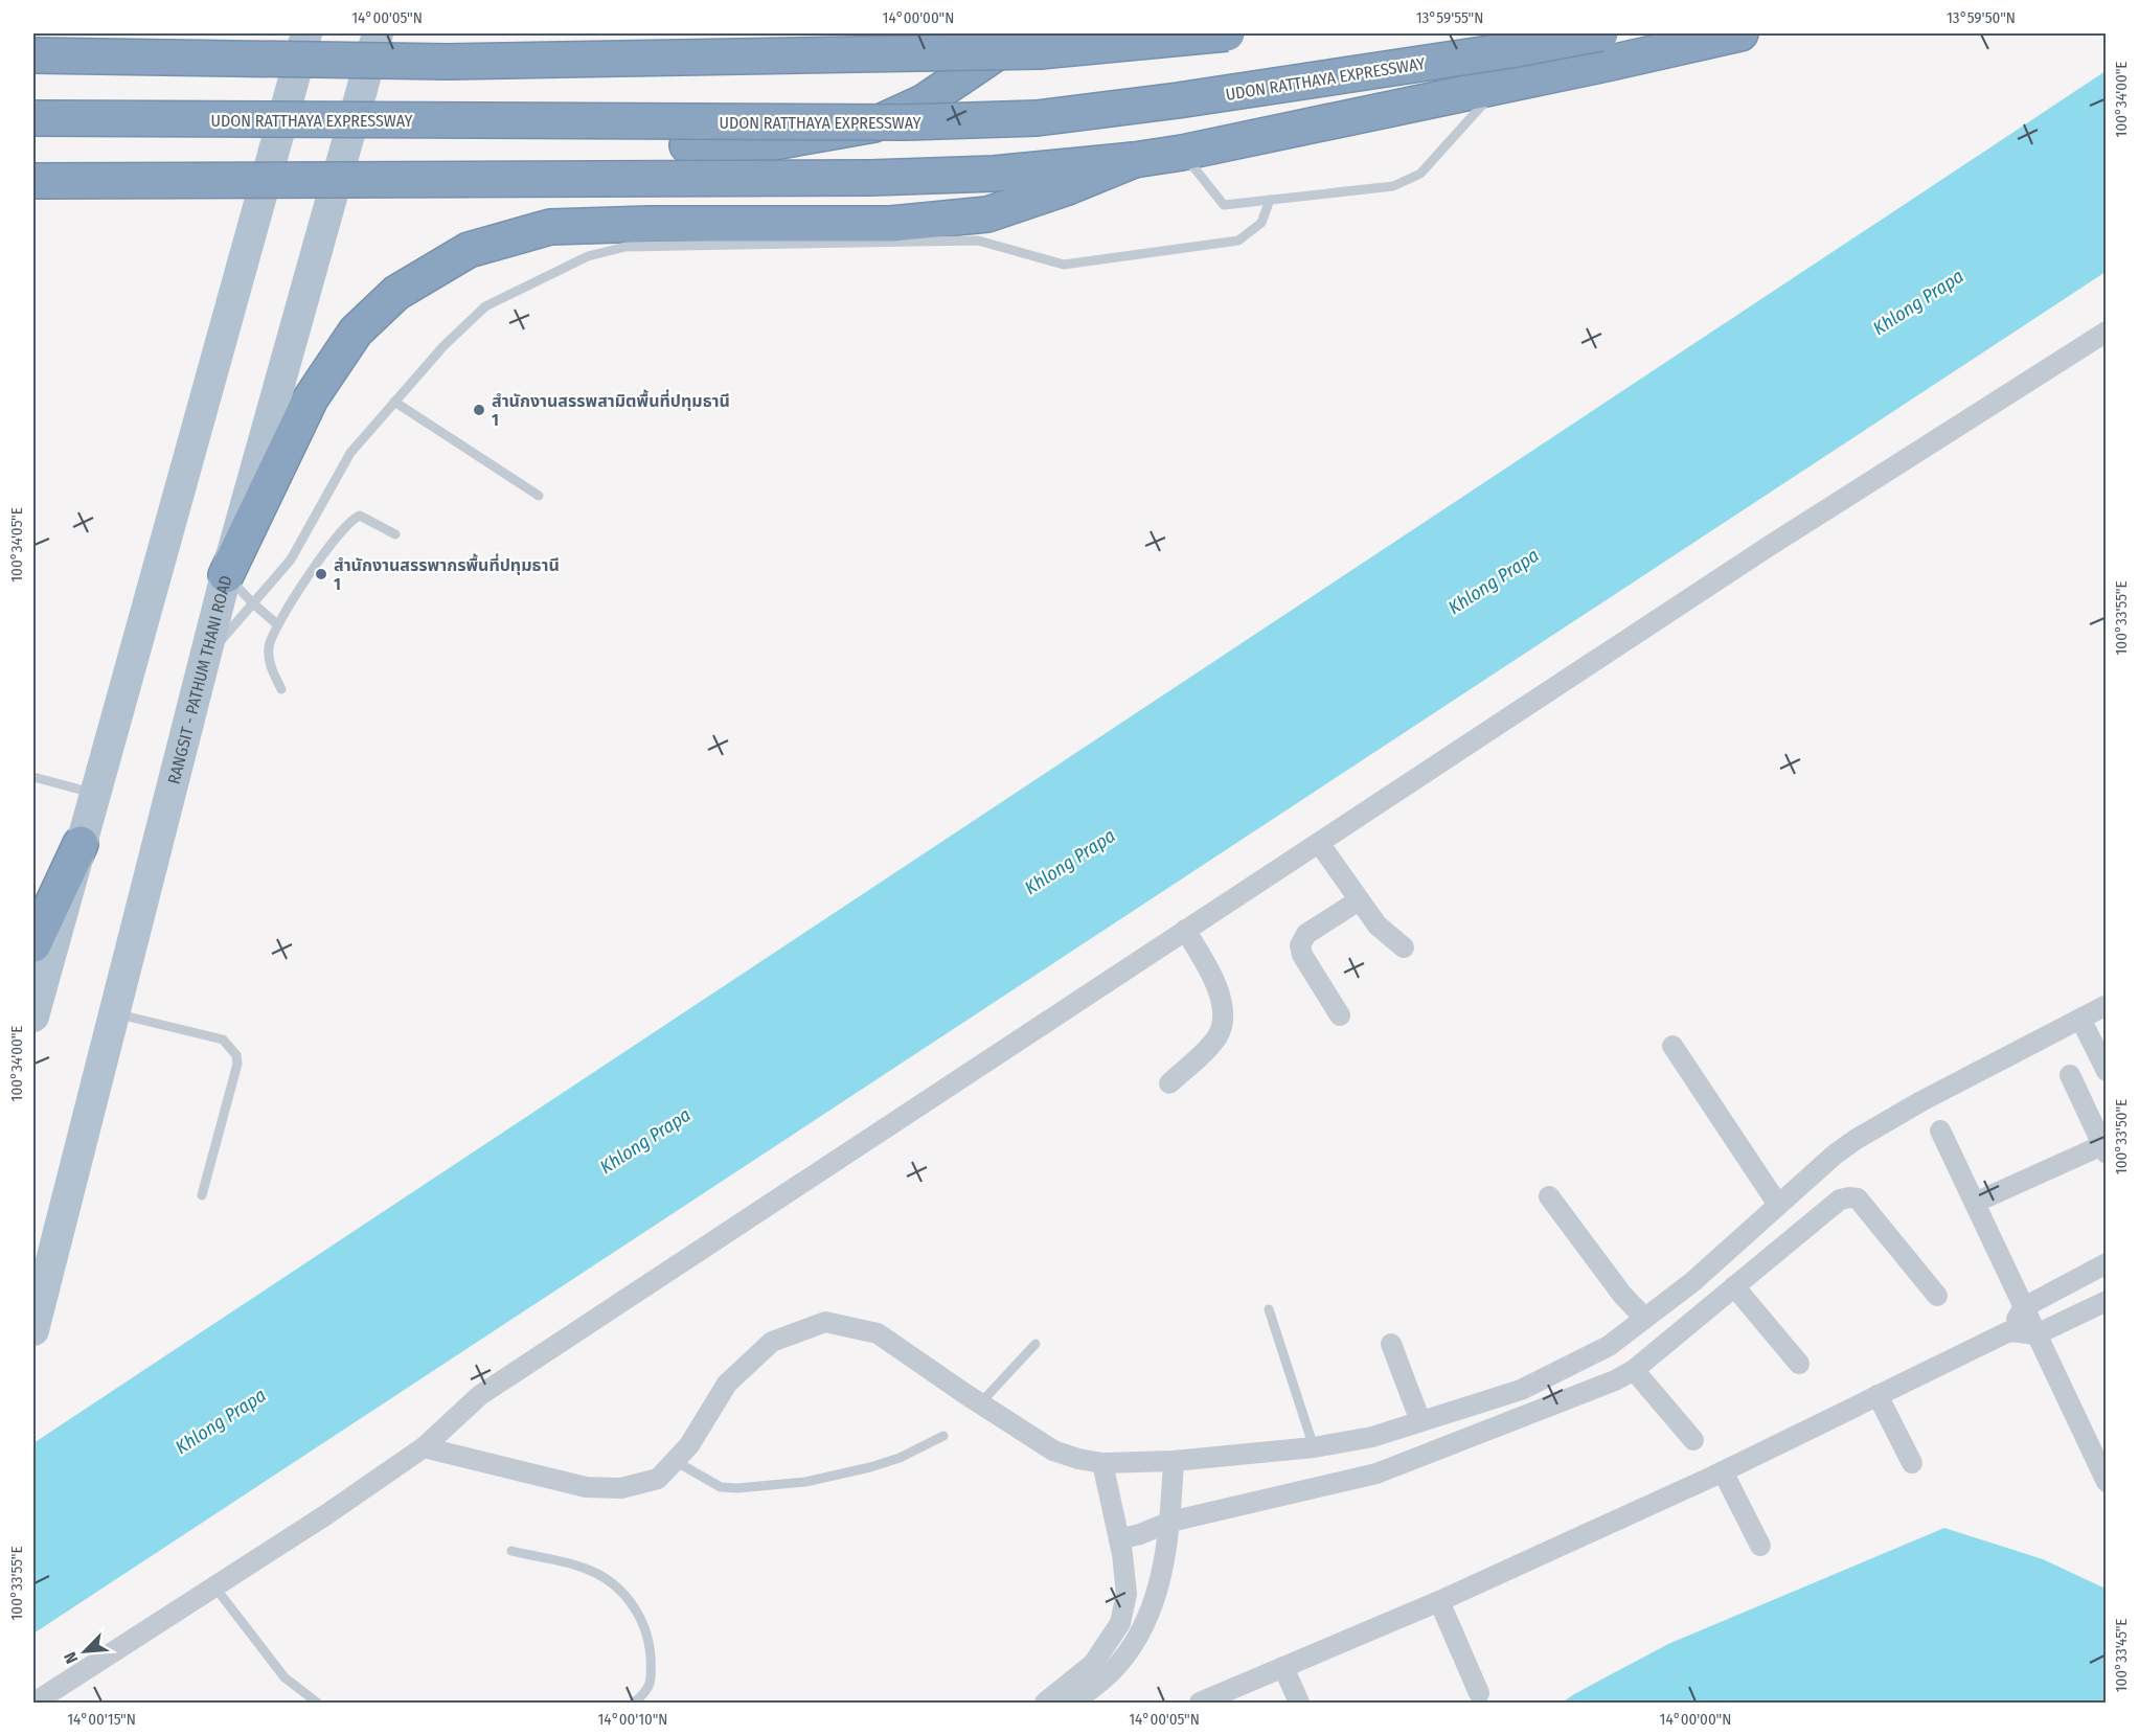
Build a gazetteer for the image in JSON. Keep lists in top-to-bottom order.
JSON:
{
  "streets": {
    "highway": ["UDON RATTHAYA EXPRESSWAY"],
    "main road": ["RANGSIT - PATHUM THANI ROAD"]
  },
  "water": ["Khlong Prapa"],
  "places": ["สำนักงานสรรพสามิตพื้นที่ปทุมธานี 1", "สำนักงานสรรพากรพื้นที่ปทุมธานี 1"],
  "north": "bottom left",
  "coordinates": [
    "14°00'05\"N",
    "14°00'00\"N",
    "13°59'55\"N",
    "13°59'50\"N",
    "100°34'00\"E",
    "100°34'05\"E",
    "100°33'55\"E",
    "100°33'50\"E",
    "100°33'45\"E",
    "14°00'15\"N",
    "14°00'10\"N"
  ]
}
